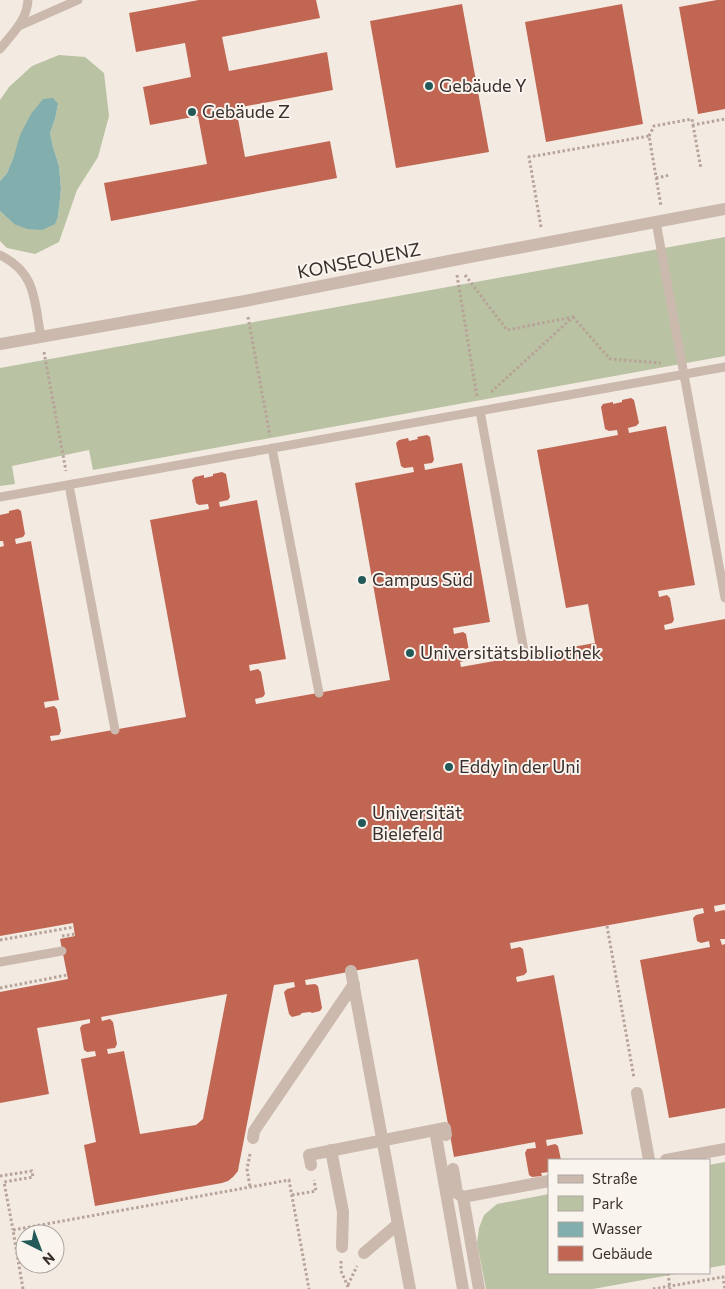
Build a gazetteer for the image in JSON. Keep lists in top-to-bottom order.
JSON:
{
  "streets": {
    "street": ["KONSEQUENZ"]
  },
  "places": [
    "Gebäude Y",
    "Gebäude Z",
    "Campus Süd",
    "Universitätsbibliothek",
    "Eddy in der Uni",
    "Universität Bielefeld"
  ],
  "legend": [
    "Straße",
    "Park",
    "Wasser",
    "Gebäude"
  ],
  "north": "bottom right"
}
